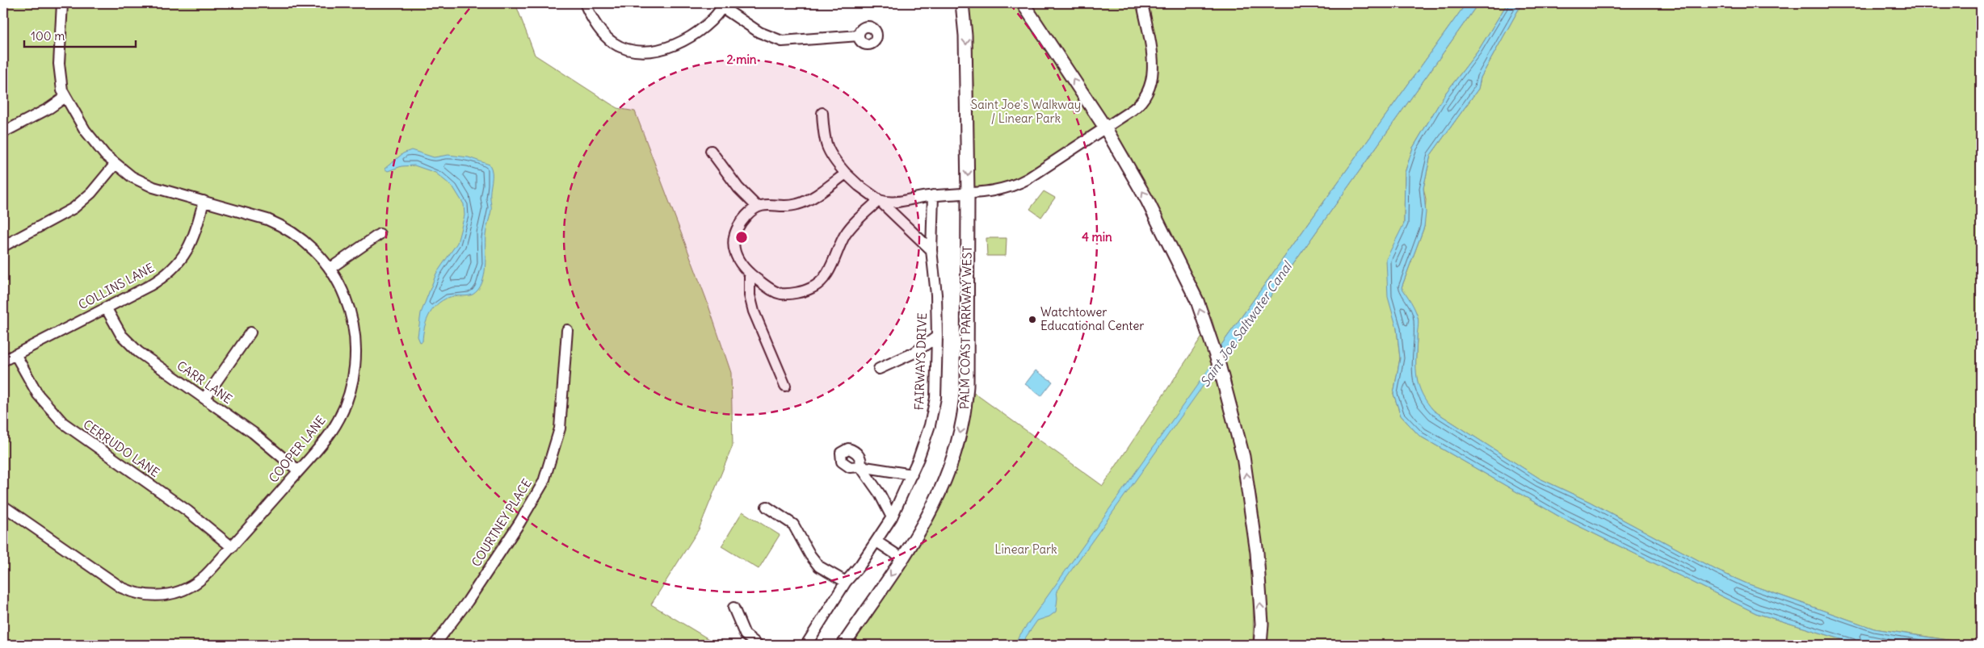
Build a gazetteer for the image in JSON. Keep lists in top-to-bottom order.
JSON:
{
  "streets": {
    "main road": ["PALM COAST PARKWAY WEST"],
    "street": [
      "COLLINS LANE",
      "FAIRWAYS DRIVE",
      "CARR LANE",
      "CERRUDO LANE",
      "COOPER LANE",
      "COURTNEY PLACE"
    ]
  },
  "crossings": [
    ["COLLINS LANE", "CARR LANE"],
    ["COLLINS LANE", "CERRUDO LANE"],
    ["COLLINS LANE", "COOPER LANE"],
    ["CARR LANE", "COOPER LANE"],
    ["CERRUDO LANE", "COOPER LANE"]
  ],
  "one_way": ["PALM COAST PARKWAY WEST"],
  "water": ["Saint Joe Saltwater Canal"],
  "parks": ["Saint Joe's Walkway / Linear Park", "Linear Park"],
  "places": ["Watchtower Educational Center"],
  "scale_bar": "100 m",
  "rings": ["2 min", "4 min"]
}
